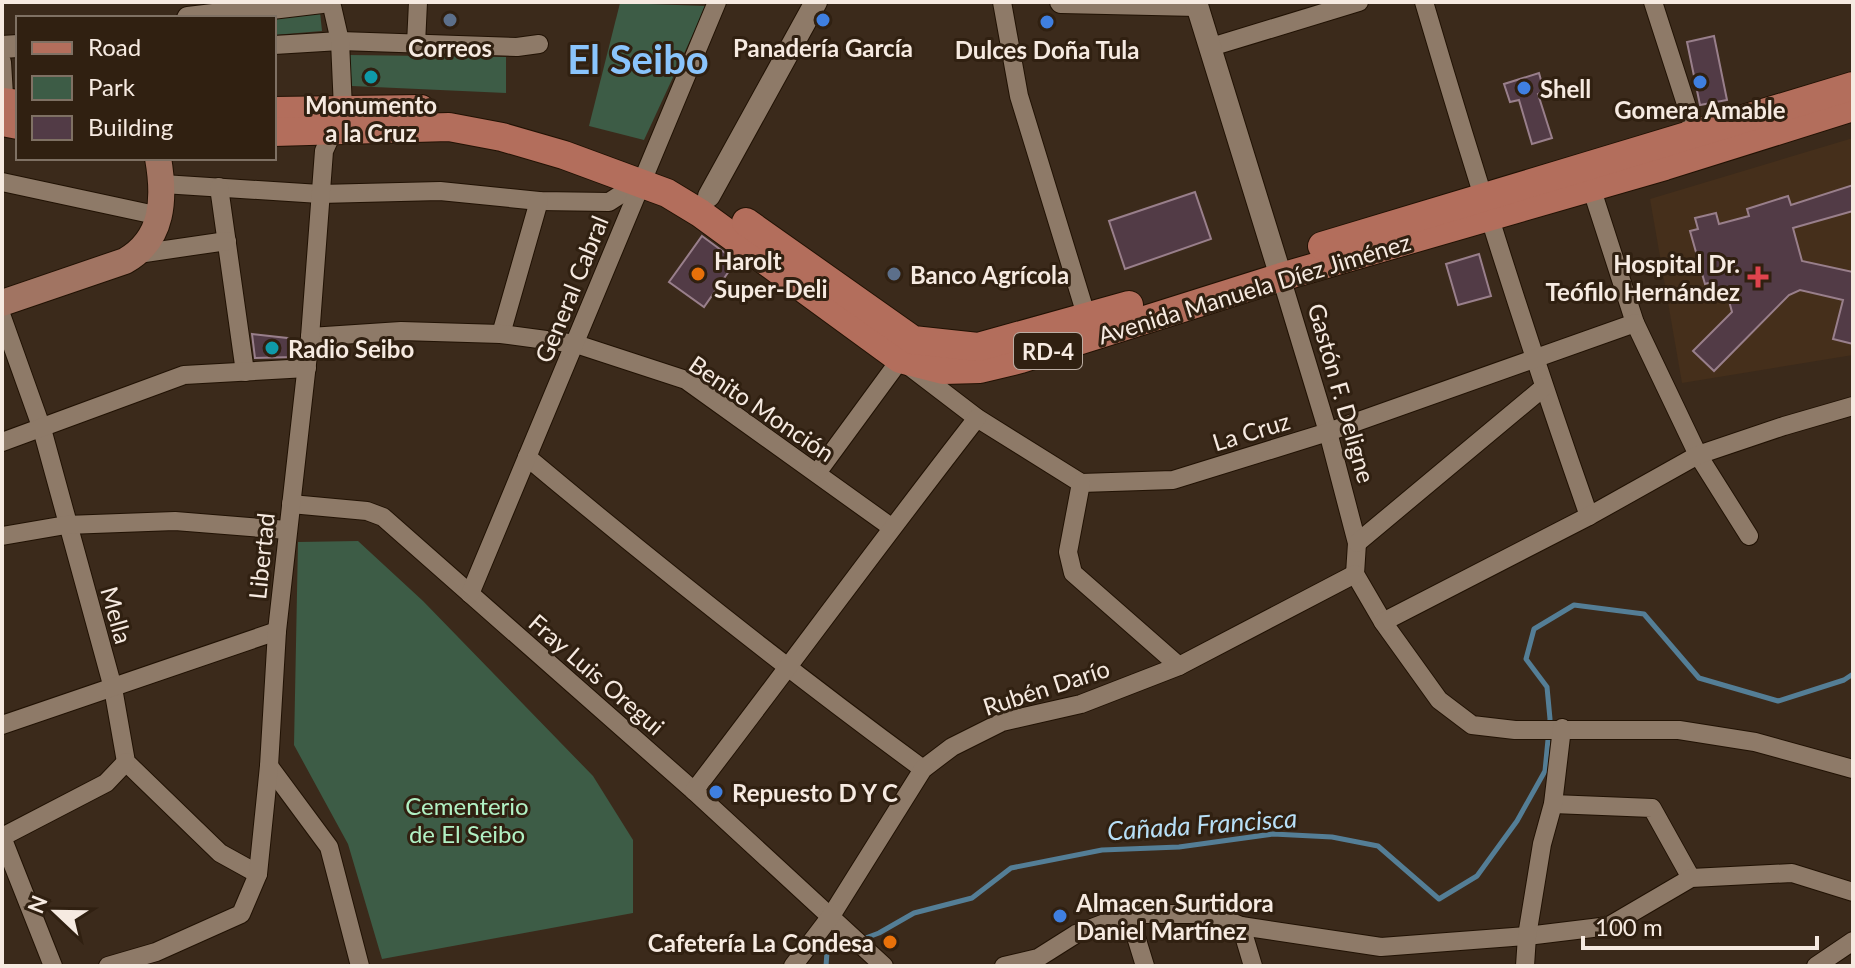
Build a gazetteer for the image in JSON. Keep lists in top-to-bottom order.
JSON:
{
  "streets": {
    "main road": ["Avenida Manuela Díez Jiménez", "RD-4"],
    "street": [
      "General Cabral",
      "Gastón F. Deligne",
      "Benito Monción",
      "La Cruz",
      "Libertad",
      "Mella",
      "Fray Luis Oregui",
      "Rubén Darío"
    ]
  },
  "crossings": [
    ["Avenida Manuela Díez Jiménez", "General Cabral"],
    ["Avenida Manuela Díez Jiménez", "Gastón F. Deligne"],
    ["Avenida Manuela Díez Jiménez", "Libertad"],
    ["General Cabral", "Benito Monción"],
    ["General Cabral", "Fray Luis Oregui"],
    ["Gastón F. Deligne", "La Cruz"],
    ["Gastón F. Deligne", "Rubén Darío"],
    ["Benito Monción", "Libertad"],
    ["Libertad", "Fray Luis Oregui"],
    ["Fray Luis Oregui", "Rubén Darío"]
  ],
  "districts": ["El Seibo"],
  "water": ["Cañada Francisca"],
  "parks": ["Cementerio de El Seibo"],
  "places": {
    "other": [
      "Correos",
      "Panadería García",
      "Dulces Doña Tula",
      "Monumento a la Cruz",
      "Gomera Amable",
      "Shell",
      "Harolt Super-Deli",
      "Banco Agrícola",
      "Radio Seibo",
      "Repuesto D Y C",
      "Almacen Surtidora Daniel Martínez",
      "Cafetería La Condesa"
    ],
    "health": ["Hospital Dr. Teófilo Hernández"]
  },
  "legend": ["Road", "Park", "Building"],
  "scale_bar": "100 m",
  "north": "left"
}
